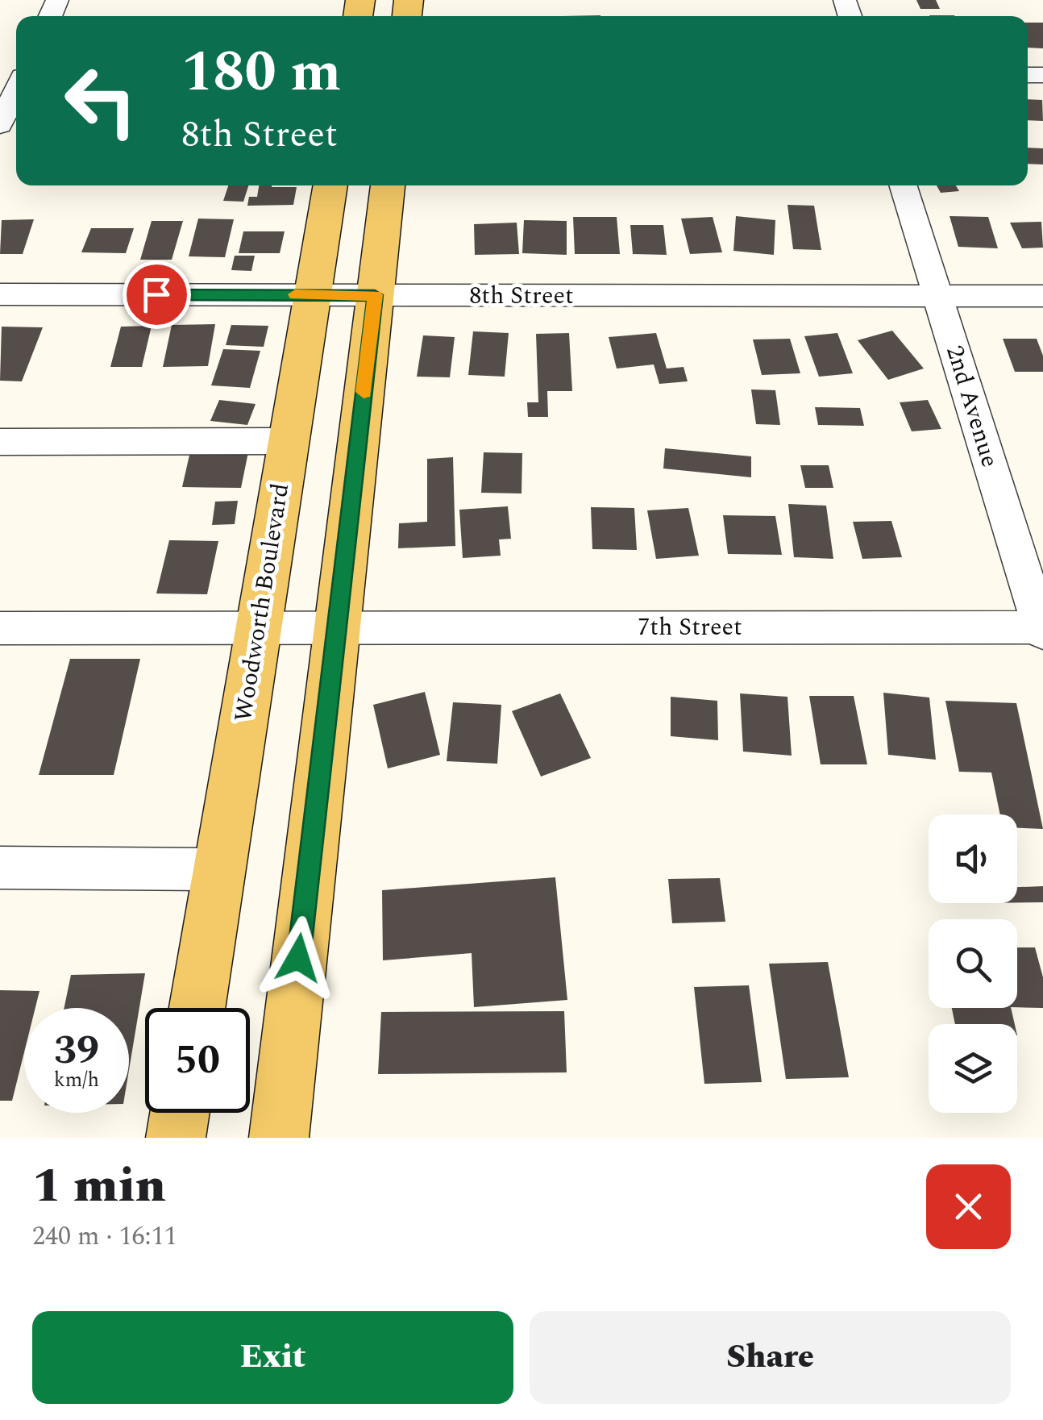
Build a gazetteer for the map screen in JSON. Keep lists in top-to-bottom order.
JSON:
{
  "streets": {
    "main road": ["Woodworth Boulevard"],
    "street": ["8th Street", "2nd Avenue", "7th Street"]
  },
  "crossings": [
    ["8th Street", "2nd Avenue"],
    ["8th Street", "Woodworth Boulevard"],
    ["2nd Avenue", "7th Street"],
    ["Woodworth Boulevard", "7th Street"]
  ],
  "page": {
    "turn": ["180 m", "8th Street"],
    "speed": "39 km/h",
    "limit": "50",
    "heading": ["1 min", "240 m · 16:11"],
    "buttons": ["Exit", "Share"]
  }
}
